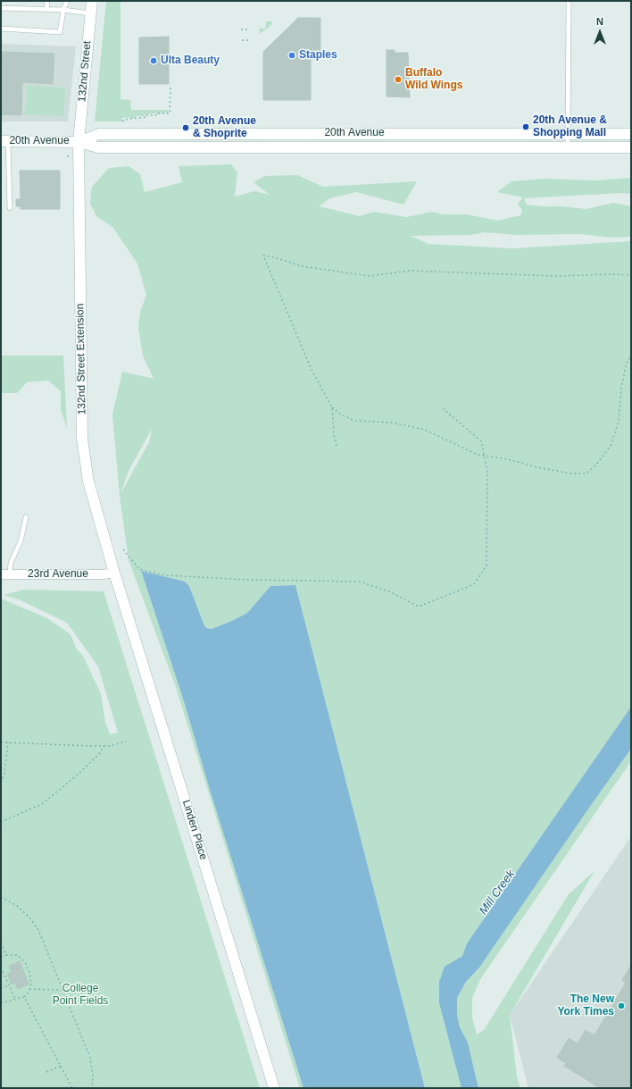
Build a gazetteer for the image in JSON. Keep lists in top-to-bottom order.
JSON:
{
  "streets": {
    "street": [
      "132nd Street",
      "20th Avenue",
      "132nd Street Extension",
      "23rd Avenue",
      "Linden Place"
    ]
  },
  "crossings": [
    ["132nd Street", "20th Avenue"],
    ["132nd Street", "132nd Street Extension"],
    ["20th Avenue", "132nd Street Extension"],
    ["132nd Street Extension", "23rd Avenue"],
    ["132nd Street Extension", "Linden Place"],
    ["23rd Avenue", "Linden Place"]
  ],
  "water": ["Mill Creek"],
  "parks": ["College Point Fields"],
  "places": [
    "Staples",
    "Ulta Beauty",
    "Buffalo Wild Wings",
    "20th Avenue & Shopping Mall",
    "20th Avenue & Shoprite",
    "The New York Times"
  ],
  "north": "top"
}
